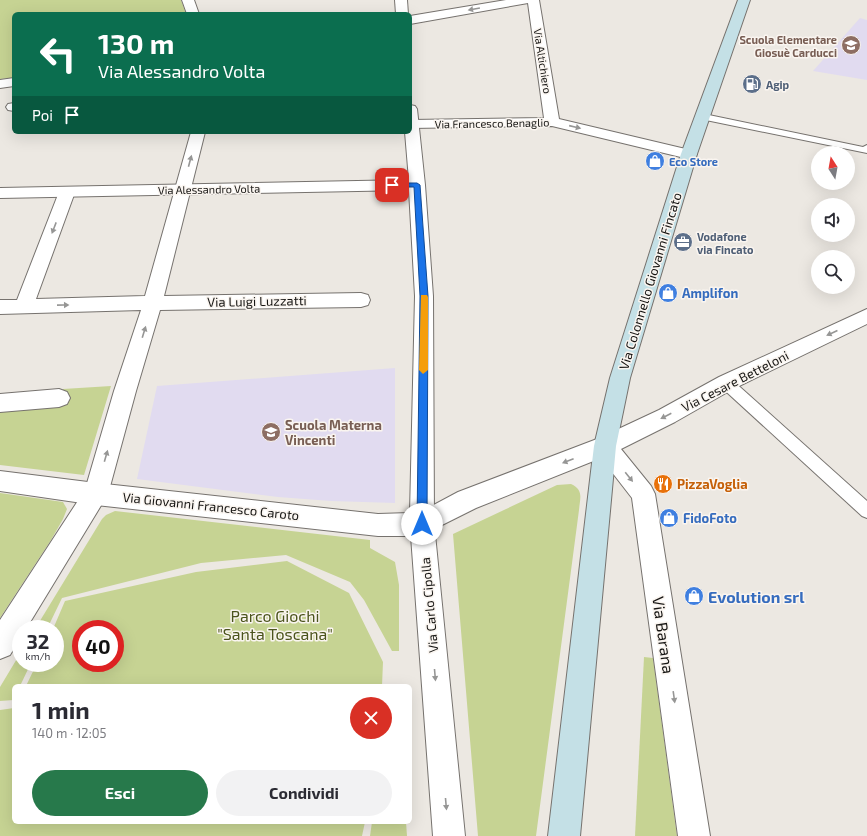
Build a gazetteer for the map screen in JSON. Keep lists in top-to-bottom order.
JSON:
{
  "streets": {
    "main road": ["Via Colonnello Giovanni Fincato"],
    "street": [
      "Via Altichiero",
      "Via Francesco Benaglio",
      "Via Alessandro Volta",
      "Via Luigi Luzzatti",
      "Via Cesare Betteloni",
      "Via Giovanni Francesco Caroto",
      "Via Carlo Cipolla",
      "Via Barana"
    ]
  },
  "crossings": [
    ["Via Altichiero", "Via Francesco Benaglio"],
    ["Via Francesco Benaglio", "Via Colonnello Giovanni Fincato"],
    ["Via Alessandro Volta", "Via Carlo Cipolla"],
    ["Via Colonnello Giovanni Fincato", "Via Cesare Betteloni"],
    ["Via Colonnello Giovanni Fincato", "Via Barana"],
    ["Via Cesare Betteloni", "Via Barana"],
    ["Via Giovanni Francesco Caroto", "Via Carlo Cipolla"]
  ],
  "one_way": [
    "Via Francesco Benaglio",
    "Via Luigi Luzzatti",
    "Via Cesare Betteloni",
    "Via Carlo Cipolla",
    "Via Barana"
  ],
  "parks": ["Parco Giochi \"Santa Toscana\""],
  "places": {
    "school or university": ["Scuola Elementare Giosuè Carducci", "Scuola Materna Vincenti"],
    "fuel station": ["Agip"],
    "shop": [
      "Eco Store",
      "Amplifon",
      "FidoFoto",
      "Evolution srl"
    ],
    "office": ["Vodafone via Fincato"],
    "restaurant": ["PizzaVoglia"]
  },
  "north": "top",
  "page": {
    "turn": ["130 m", "Via Alessandro Volta"],
    "then": "Poi",
    "speed": "32 km/h",
    "limit": "40",
    "heading": ["1 min", "140 m · 12:05"],
    "buttons": ["Esci", "Condividi"]
  }
}
